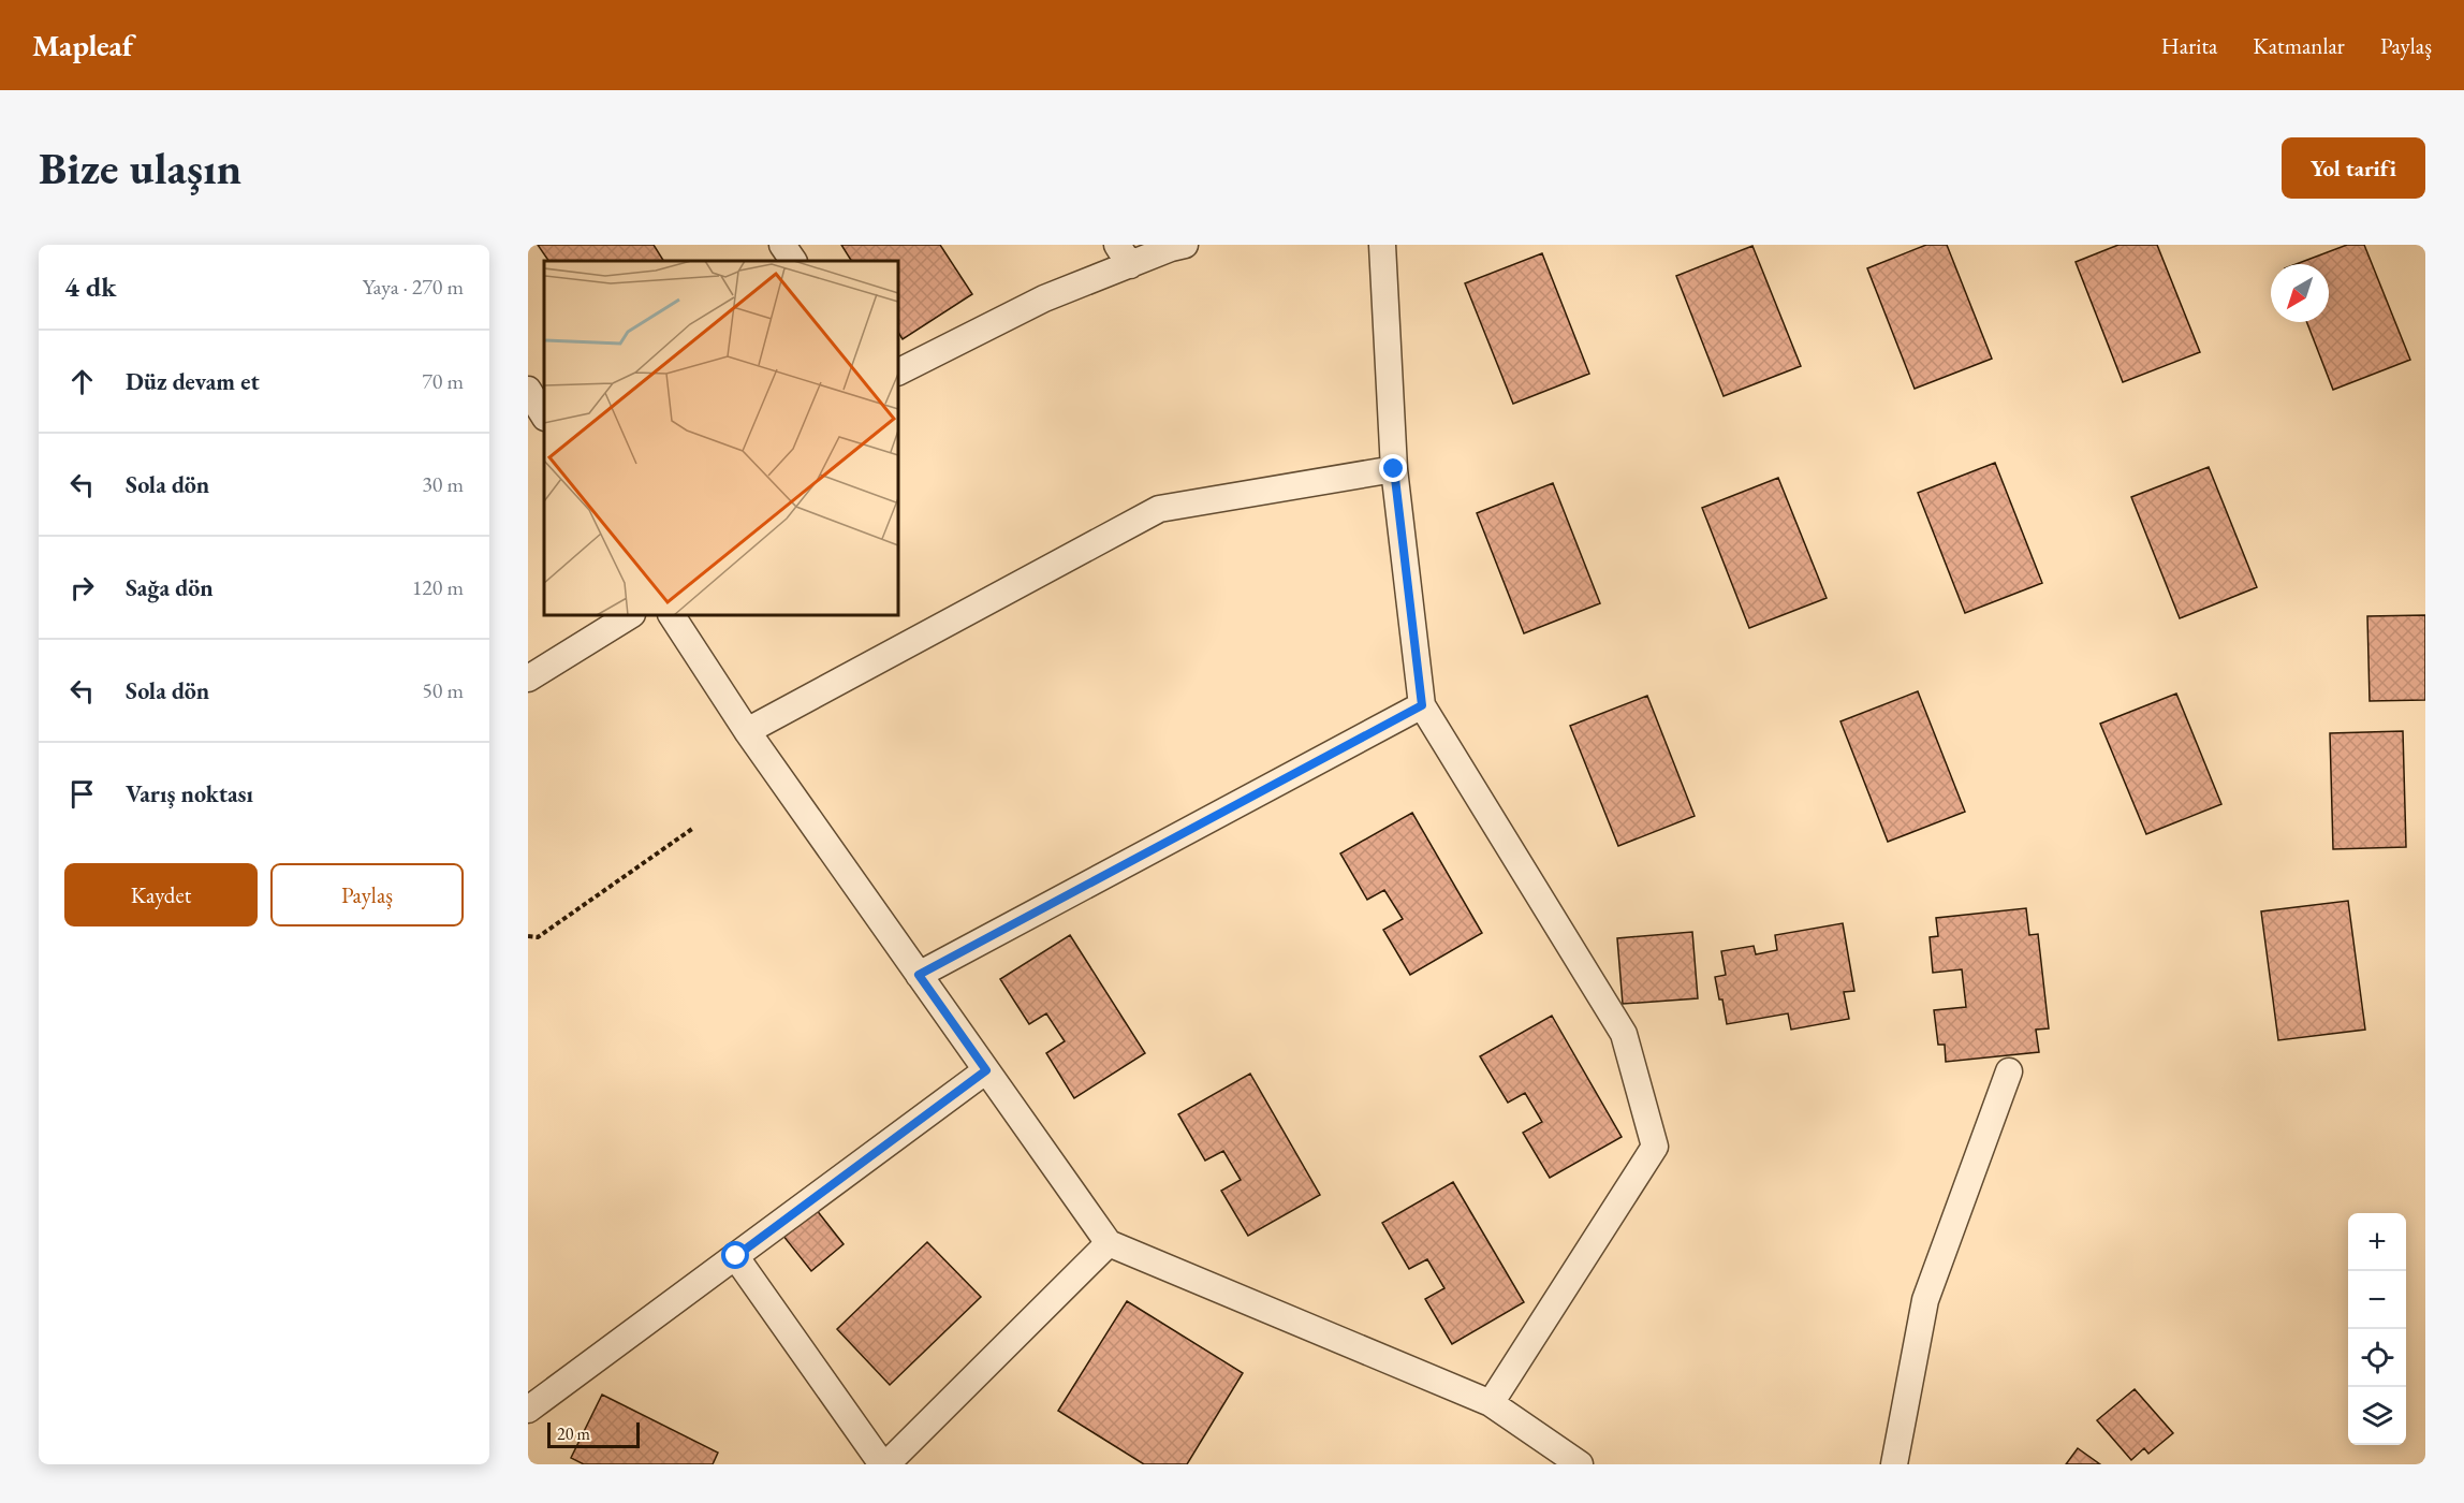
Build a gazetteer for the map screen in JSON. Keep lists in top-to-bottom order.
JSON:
{
  "scale_bar": "20 m",
  "north": "bottom left",
  "page": {
    "header": "Mapleaf",
    "nav": ["Harita", "Katmanlar", "Paylaş"],
    "buttons": [
      "Yol tarifi",
      ["Kaydet", "Paylaş"]
    ],
    "title": "Bize ulaşın",
    "heading": ["4 dk", "Yaya · 270 m"],
    "list": [
      ["Düz devam et", "70 m"],
      ["Sola dön", "30 m"],
      ["Sağa dön", "120 m"],
      ["Sola dön", "50 m"],
      "Varış noktası"
    ],
    "map_buttons": ["+", "−"],
    "scale": "20 m"
  }
}
